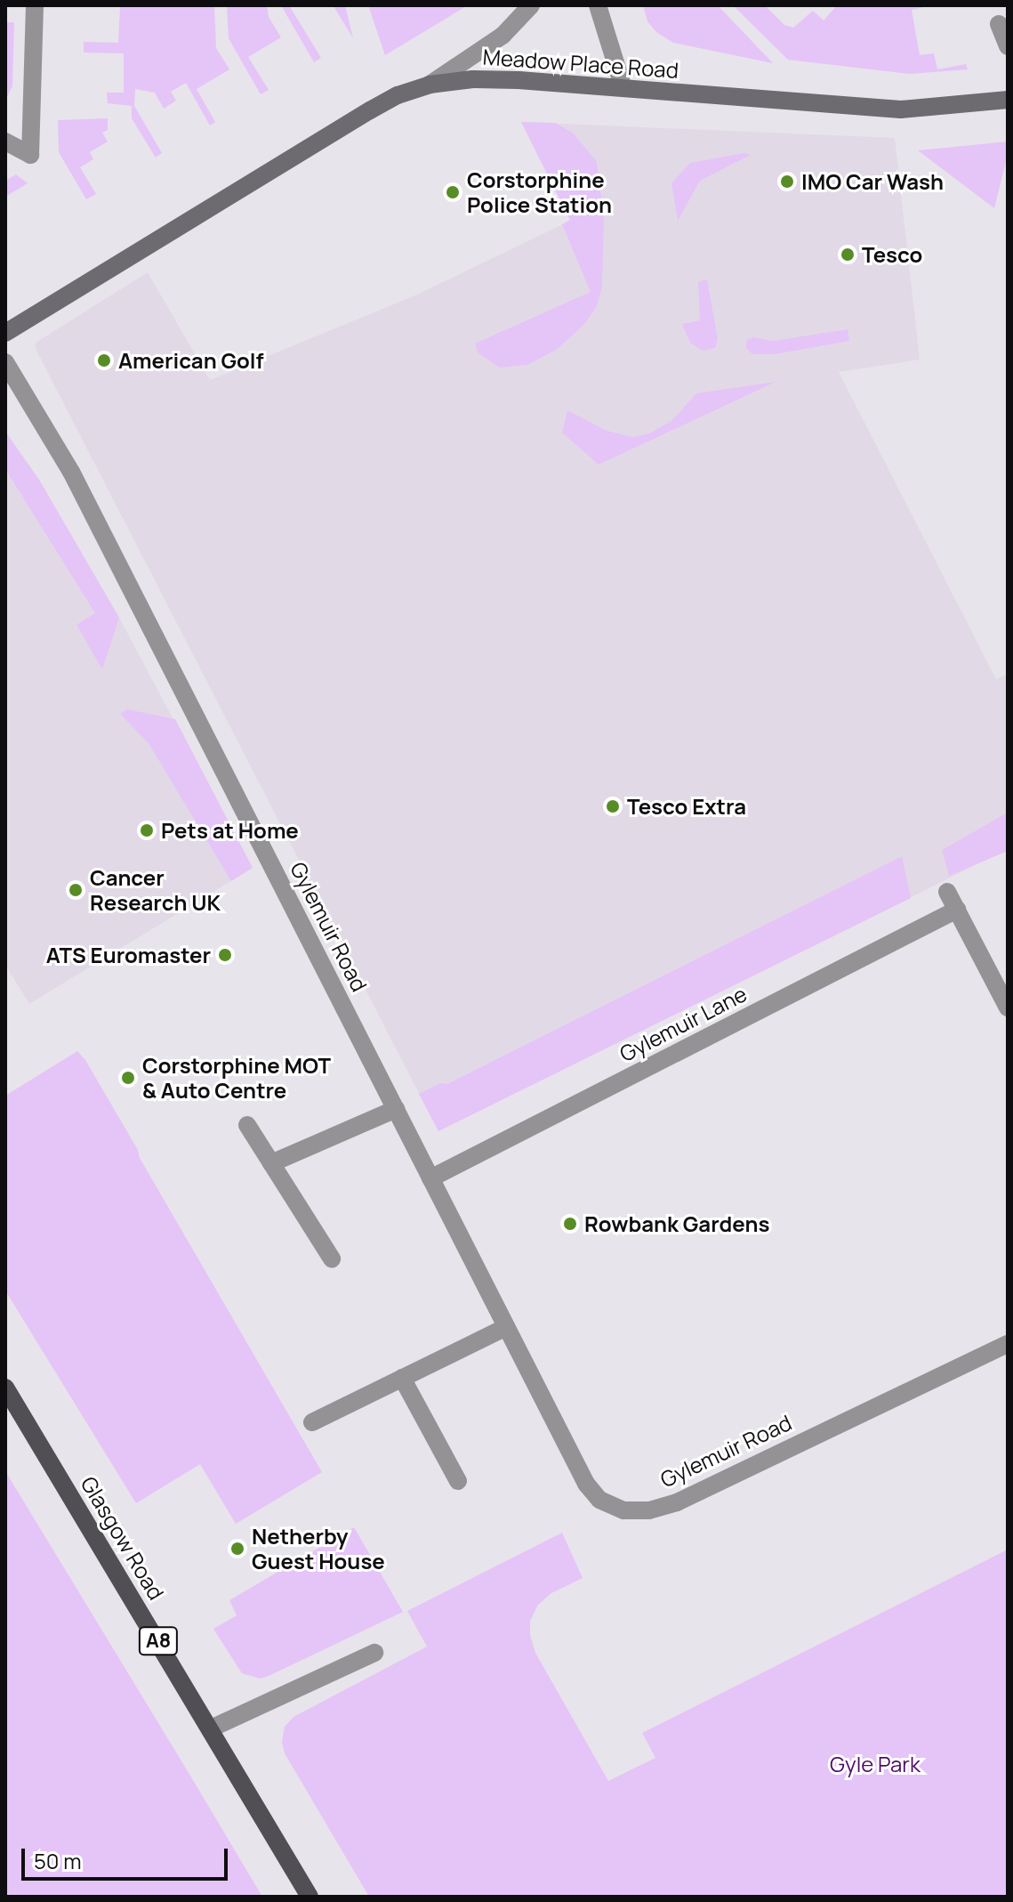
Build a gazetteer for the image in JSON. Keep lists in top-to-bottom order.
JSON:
{
  "streets": {
    "main road": ["Meadow Place Road", "Glasgow Road", "A8"],
    "street": ["Gylemuir Road", "Gylemuir Lane"]
  },
  "crossings": [
    ["Gylemuir Road", "Gylemuir Lane"]
  ],
  "parks": ["Gyle Park"],
  "places": [
    "IMO Car Wash",
    "Corstorphine Police Station",
    "Tesco",
    "American Golf",
    "Tesco Extra",
    "Pets at Home",
    "Cancer Research UK",
    "ATS Euromaster",
    "Corstorphine MOT & Auto Centre",
    "Rowbank Gardens",
    "Netherby Guest House"
  ],
  "scale_bar": "50 m"
}
